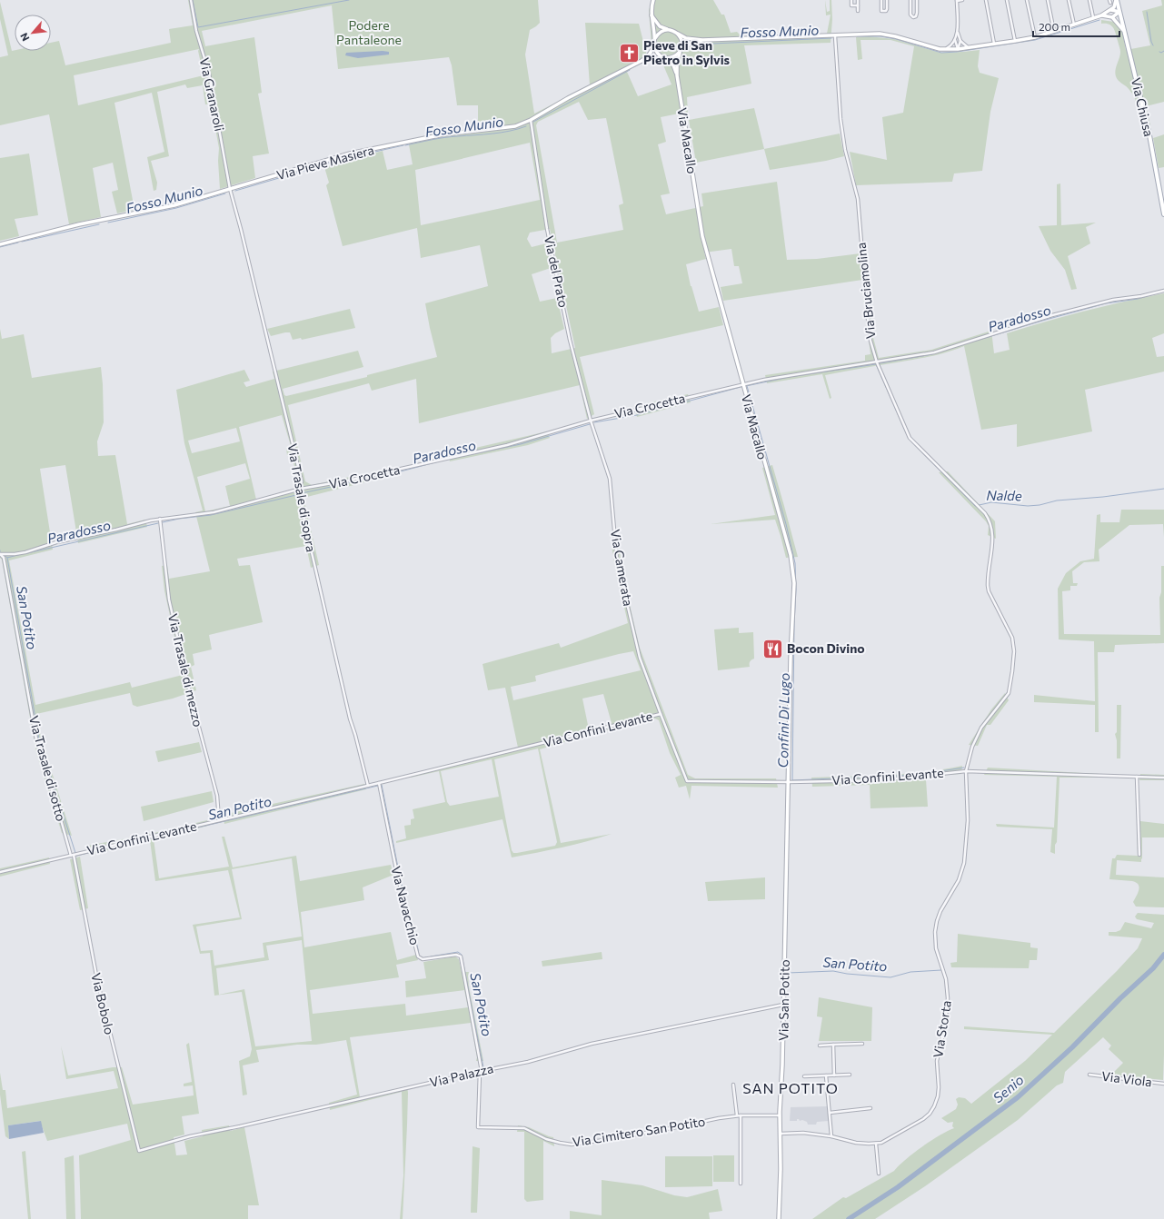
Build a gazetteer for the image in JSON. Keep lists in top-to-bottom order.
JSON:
{
  "streets": {
    "main road": ["Via Chiusa"],
    "street": [
      "Via Granaroli",
      "Via Macallo",
      "Via Pieve Masiera",
      "Via del Prato",
      "Via Bruciamolina",
      "Via Crocetta",
      "Via Trasale di sopra",
      "Via Camerata",
      "Via Trasale di mezzo",
      "Via Confini Levante",
      "Via Trasale di sotto",
      "Via Navacchio",
      "Via San Potito",
      "Via Bobolo",
      "Via Storta",
      "Via Palazza",
      "Via Viola",
      "Via Cimitero San Potito"
    ]
  },
  "crossings": [
    ["Via Granaroli", "Via Pieve Masiera"],
    ["Via Granaroli", "Via Trasale di sopra"],
    ["Via Macallo", "Via Pieve Masiera"],
    ["Via Macallo", "Via Crocetta"],
    ["Via Macallo", "Via Confini Levante"],
    ["Via Macallo", "Via San Potito"],
    ["Via Pieve Masiera", "Via del Prato"],
    ["Via Pieve Masiera", "Via Trasale di sopra"],
    ["Via del Prato", "Via Crocetta"],
    ["Via del Prato", "Via Camerata"],
    ["Via Bruciamolina", "Via Crocetta"],
    ["Via Bruciamolina", "Via Confini Levante"],
    ["Via Bruciamolina", "Via Storta"],
    ["Via Crocetta", "Via Trasale di sopra"],
    ["Via Crocetta", "Via Camerata"],
    ["Via Crocetta", "Via Trasale di mezzo"],
    ["Via Crocetta", "Via Trasale di sotto"],
    ["Via Trasale di sopra", "Via Confini Levante"],
    ["Via Camerata", "Via Confini Levante"],
    ["Via Trasale di mezzo", "Via Confini Levante"],
    ["Via Confini Levante", "Via Trasale di sotto"],
    ["Via Confini Levante", "Via Navacchio"],
    ["Via Confini Levante", "Via San Potito"],
    ["Via Confini Levante", "Via Bobolo"],
    ["Via Confini Levante", "Via Storta"],
    ["Via Trasale di sotto", "Via Bobolo"],
    ["Via Navacchio", "Via Palazza"],
    ["Via Navacchio", "Via Cimitero San Potito"],
    ["Via San Potito", "Via Storta"],
    ["Via San Potito", "Via Palazza"],
    ["Via San Potito", "Via Cimitero San Potito"],
    ["Via Bobolo", "Via Palazza"]
  ],
  "districts": ["SAN POTITO"],
  "water": [
    "Fosso Munio",
    "Paradosso",
    "Nalde",
    "San Potito",
    "Confini Di Lugo",
    "Senio"
  ],
  "parks": ["Podere Pantaleone"],
  "places": {
    "church": ["Pieve di San Pietro in Sylvis"],
    "restaurant": ["Bocon Divino"]
  },
  "scale_bar": "200 m",
  "north": "bottom left"
}
